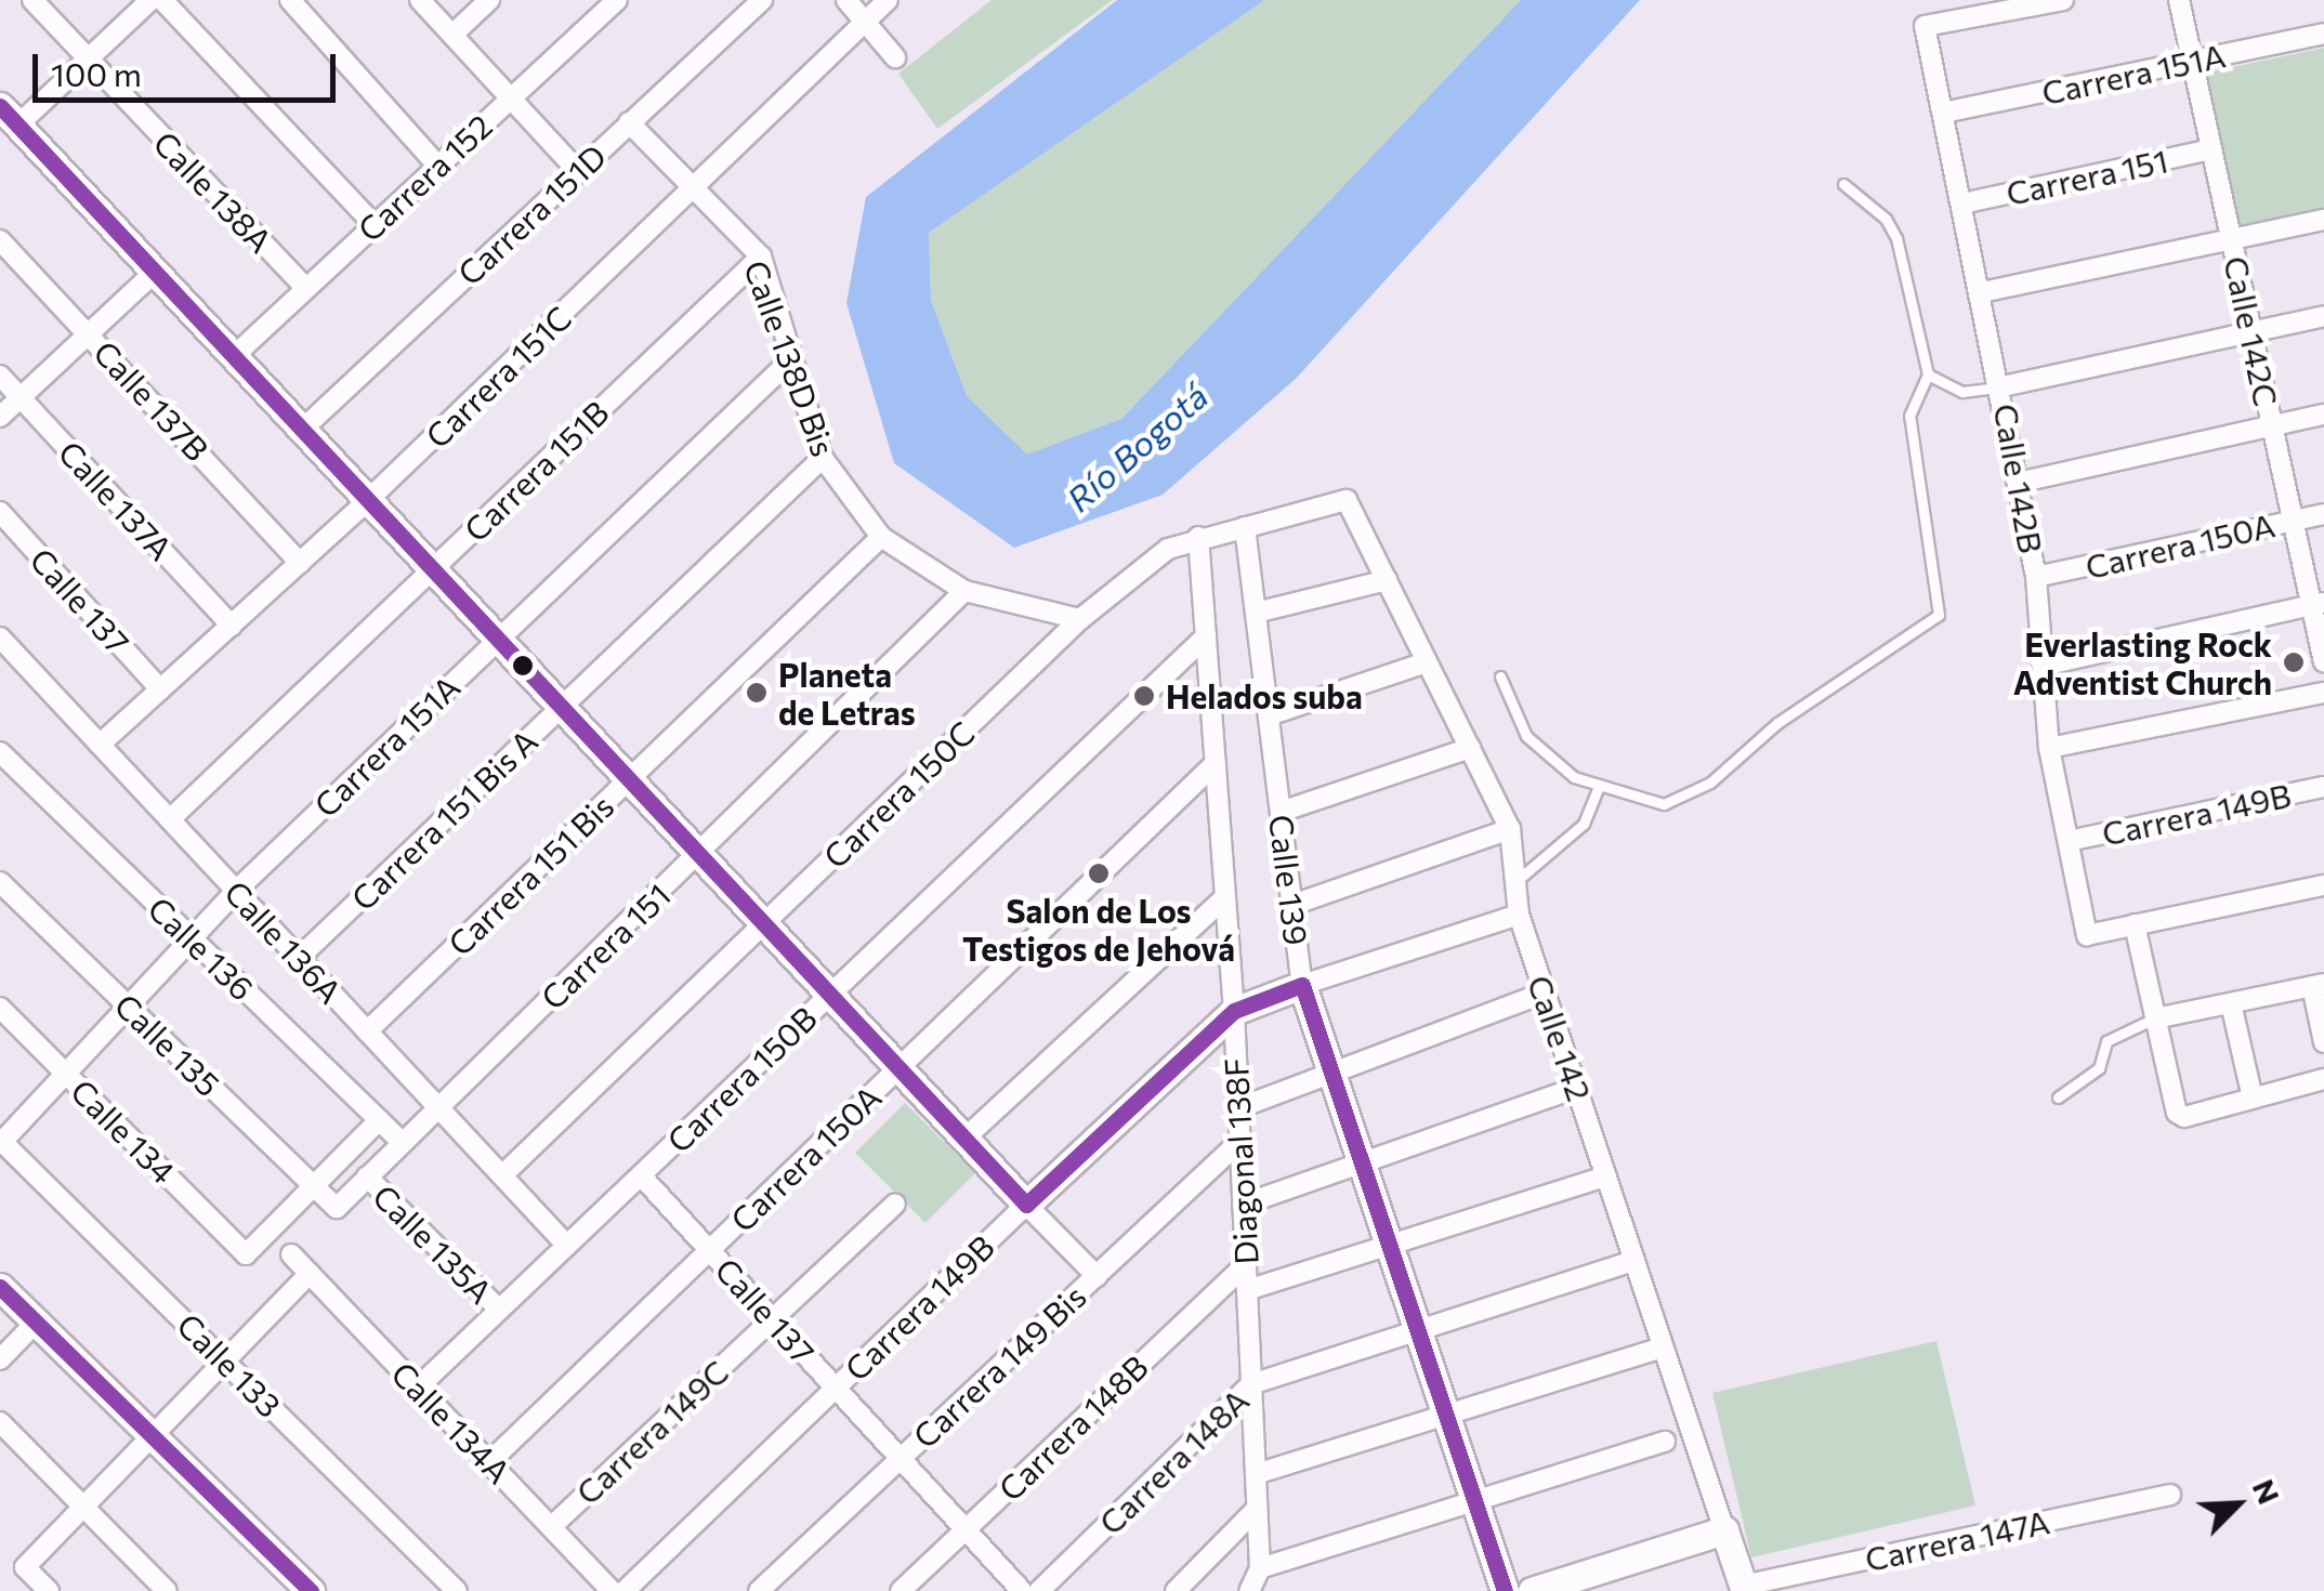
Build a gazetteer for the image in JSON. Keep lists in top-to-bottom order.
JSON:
{
  "streets": {
    "main road": ["Carrera 149B", "Calle 139", "Calle 142"],
    "street": [
      "Carrera 151A",
      "Carrera 151",
      "Carrera 152",
      "Calle 138A",
      "Carrera 151D",
      "Calle 142C",
      "Calle 138D Bis",
      "Carrera 151C",
      "Calle 137B",
      "Carrera 151B",
      "Calle 142B",
      "Calle 137A",
      "Carrera 150A",
      "Calle 137",
      "Carrera 150C",
      "Carrera 151 Bis A",
      "Carrera 151 Bis",
      "Calle 136A",
      "Calle 136",
      "Calle 135",
      "Carrera 150B",
      "Calle 134",
      "Diagonal 138F",
      "Calle 135A",
      "Calle 133",
      "Carrera 149 Bis",
      "Calle 134A",
      "Carrera 148B",
      "Carrera 149C",
      "Carrera 148A",
      "Carrera 147A"
    ]
  },
  "crossings": [
    ["Carrera 151A", "Calle 142C"],
    ["Carrera 151A", "Calle 138D Bis"],
    ["Carrera 151A", "Calle 142B"],
    ["Carrera 151A", "Calle 136A"],
    ["Carrera 151A", "Calle 136"],
    ["Carrera 151A", "Calle 135"],
    ["Carrera 151A", "Calle 134"],
    ["Carrera 151A", "Calle 133"],
    ["Carrera 151", "Calle 142C"],
    ["Carrera 151", "Calle 138D Bis"],
    ["Carrera 151", "Calle 142B"],
    ["Carrera 151", "Calle 136A"],
    ["Carrera 151", "Calle 136"],
    ["Carrera 151", "Calle 135"],
    ["Carrera 151", "Calle 135A"],
    ["Carrera 152", "Calle 138A"],
    ["Carrera 151D", "Calle 138D Bis"],
    ["Calle 142C", "Carrera 150A"],
    ["Calle 138D Bis", "Carrera 151C"],
    ["Calle 138D Bis", "Carrera 151B"],
    ["Calle 138D Bis", "Carrera 150C"],
    ["Calle 138D Bis", "Carrera 151 Bis A"],
    ["Calle 138D Bis", "Carrera 151 Bis"],
    ["Carrera 151C", "Calle 137B"],
    ["Carrera 151C", "Calle 137A"],
    ["Carrera 151C", "Calle 137"],
    ["Carrera 151C", "Calle 136A"],
    ["Carrera 151B", "Calle 136A"],
    ["Calle 142B", "Carrera 150A"],
    ["Calle 142B", "Carrera 149B"],
    ["Carrera 150A", "Calle 137"],
    ["Carrera 150A", "Diagonal 138F"],
    ["Carrera 150A", "Calle 134A"],
    ["Calle 137", "Carrera 149B"],
    ["Calle 137", "Carrera 150B"],
    ["Calle 137", "Carrera 149 Bis"],
    ["Calle 137", "Carrera 148B"],
    ["Calle 137", "Carrera 149C"],
    ["Carrera 150C", "Calle 139"],
    ["Carrera 150C", "Calle 136A"],
    ["Carrera 150C", "Calle 142"],
    ["Carrera 150C", "Diagonal 138F"],
    ["Carrera 149B", "Calle 139"],
    ["Carrera 149B", "Calle 142"],
    ["Carrera 149B", "Diagonal 138F"],
    ["Carrera 151 Bis A", "Calle 136A"],
    ["Carrera 151 Bis", "Calle 136A"],
    ["Calle 139", "Carrera 148A"],
    ["Calle 136A", "Carrera 150B"],
    ["Calle 142", "Carrera 148A"],
    ["Calle 142", "Carrera 147A"],
    ["Calle 135", "Calle 134"],
    ["Carrera 150B", "Diagonal 138F"],
    ["Carrera 150B", "Calle 135A"],
    ["Carrera 150B", "Calle 134A"],
    ["Diagonal 138F", "Carrera 149 Bis"],
    ["Diagonal 138F", "Carrera 148B"],
    ["Diagonal 138F", "Carrera 148A"],
    ["Calle 134A", "Carrera 149C"]
  ],
  "water": ["Río Bogotá"],
  "places": [
    "Everlasting Rock Adventist Church",
    "Planeta de Letras",
    "Helados suba",
    "Salon de Los Testigos de Jehová"
  ],
  "scale_bar": "100 m",
  "north": "top right"
}
